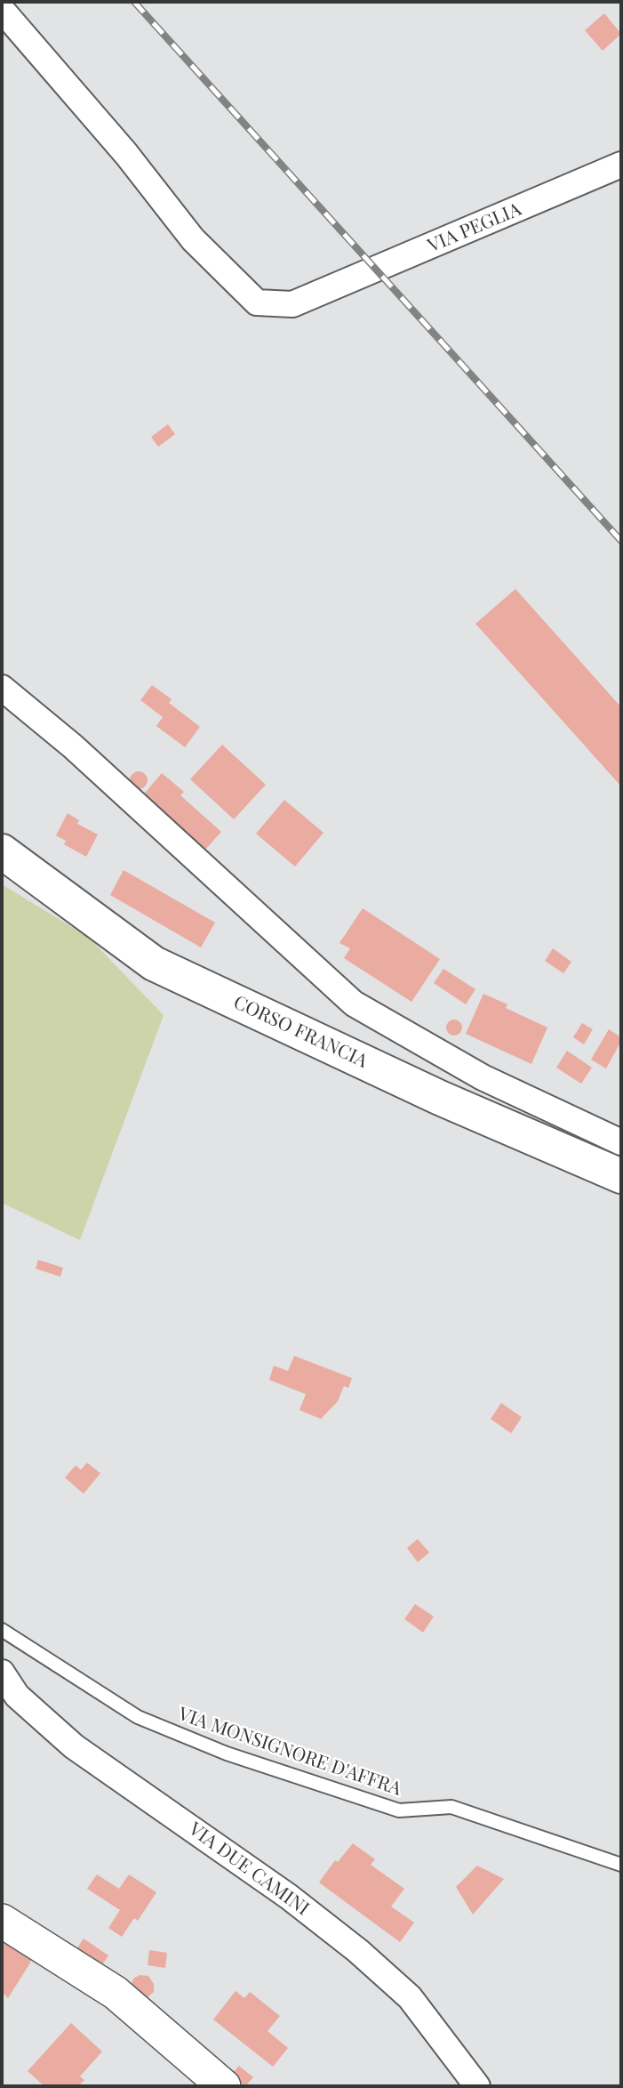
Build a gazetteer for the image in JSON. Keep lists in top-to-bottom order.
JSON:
{
  "streets": {
    "main road": ["CORSO FRANCIA"],
    "street": ["VIA PEGLIA", "VIA DUE CAMINI"],
    "lane": ["VIA MONSIGNORE D'AFFRA"]
  }
}
